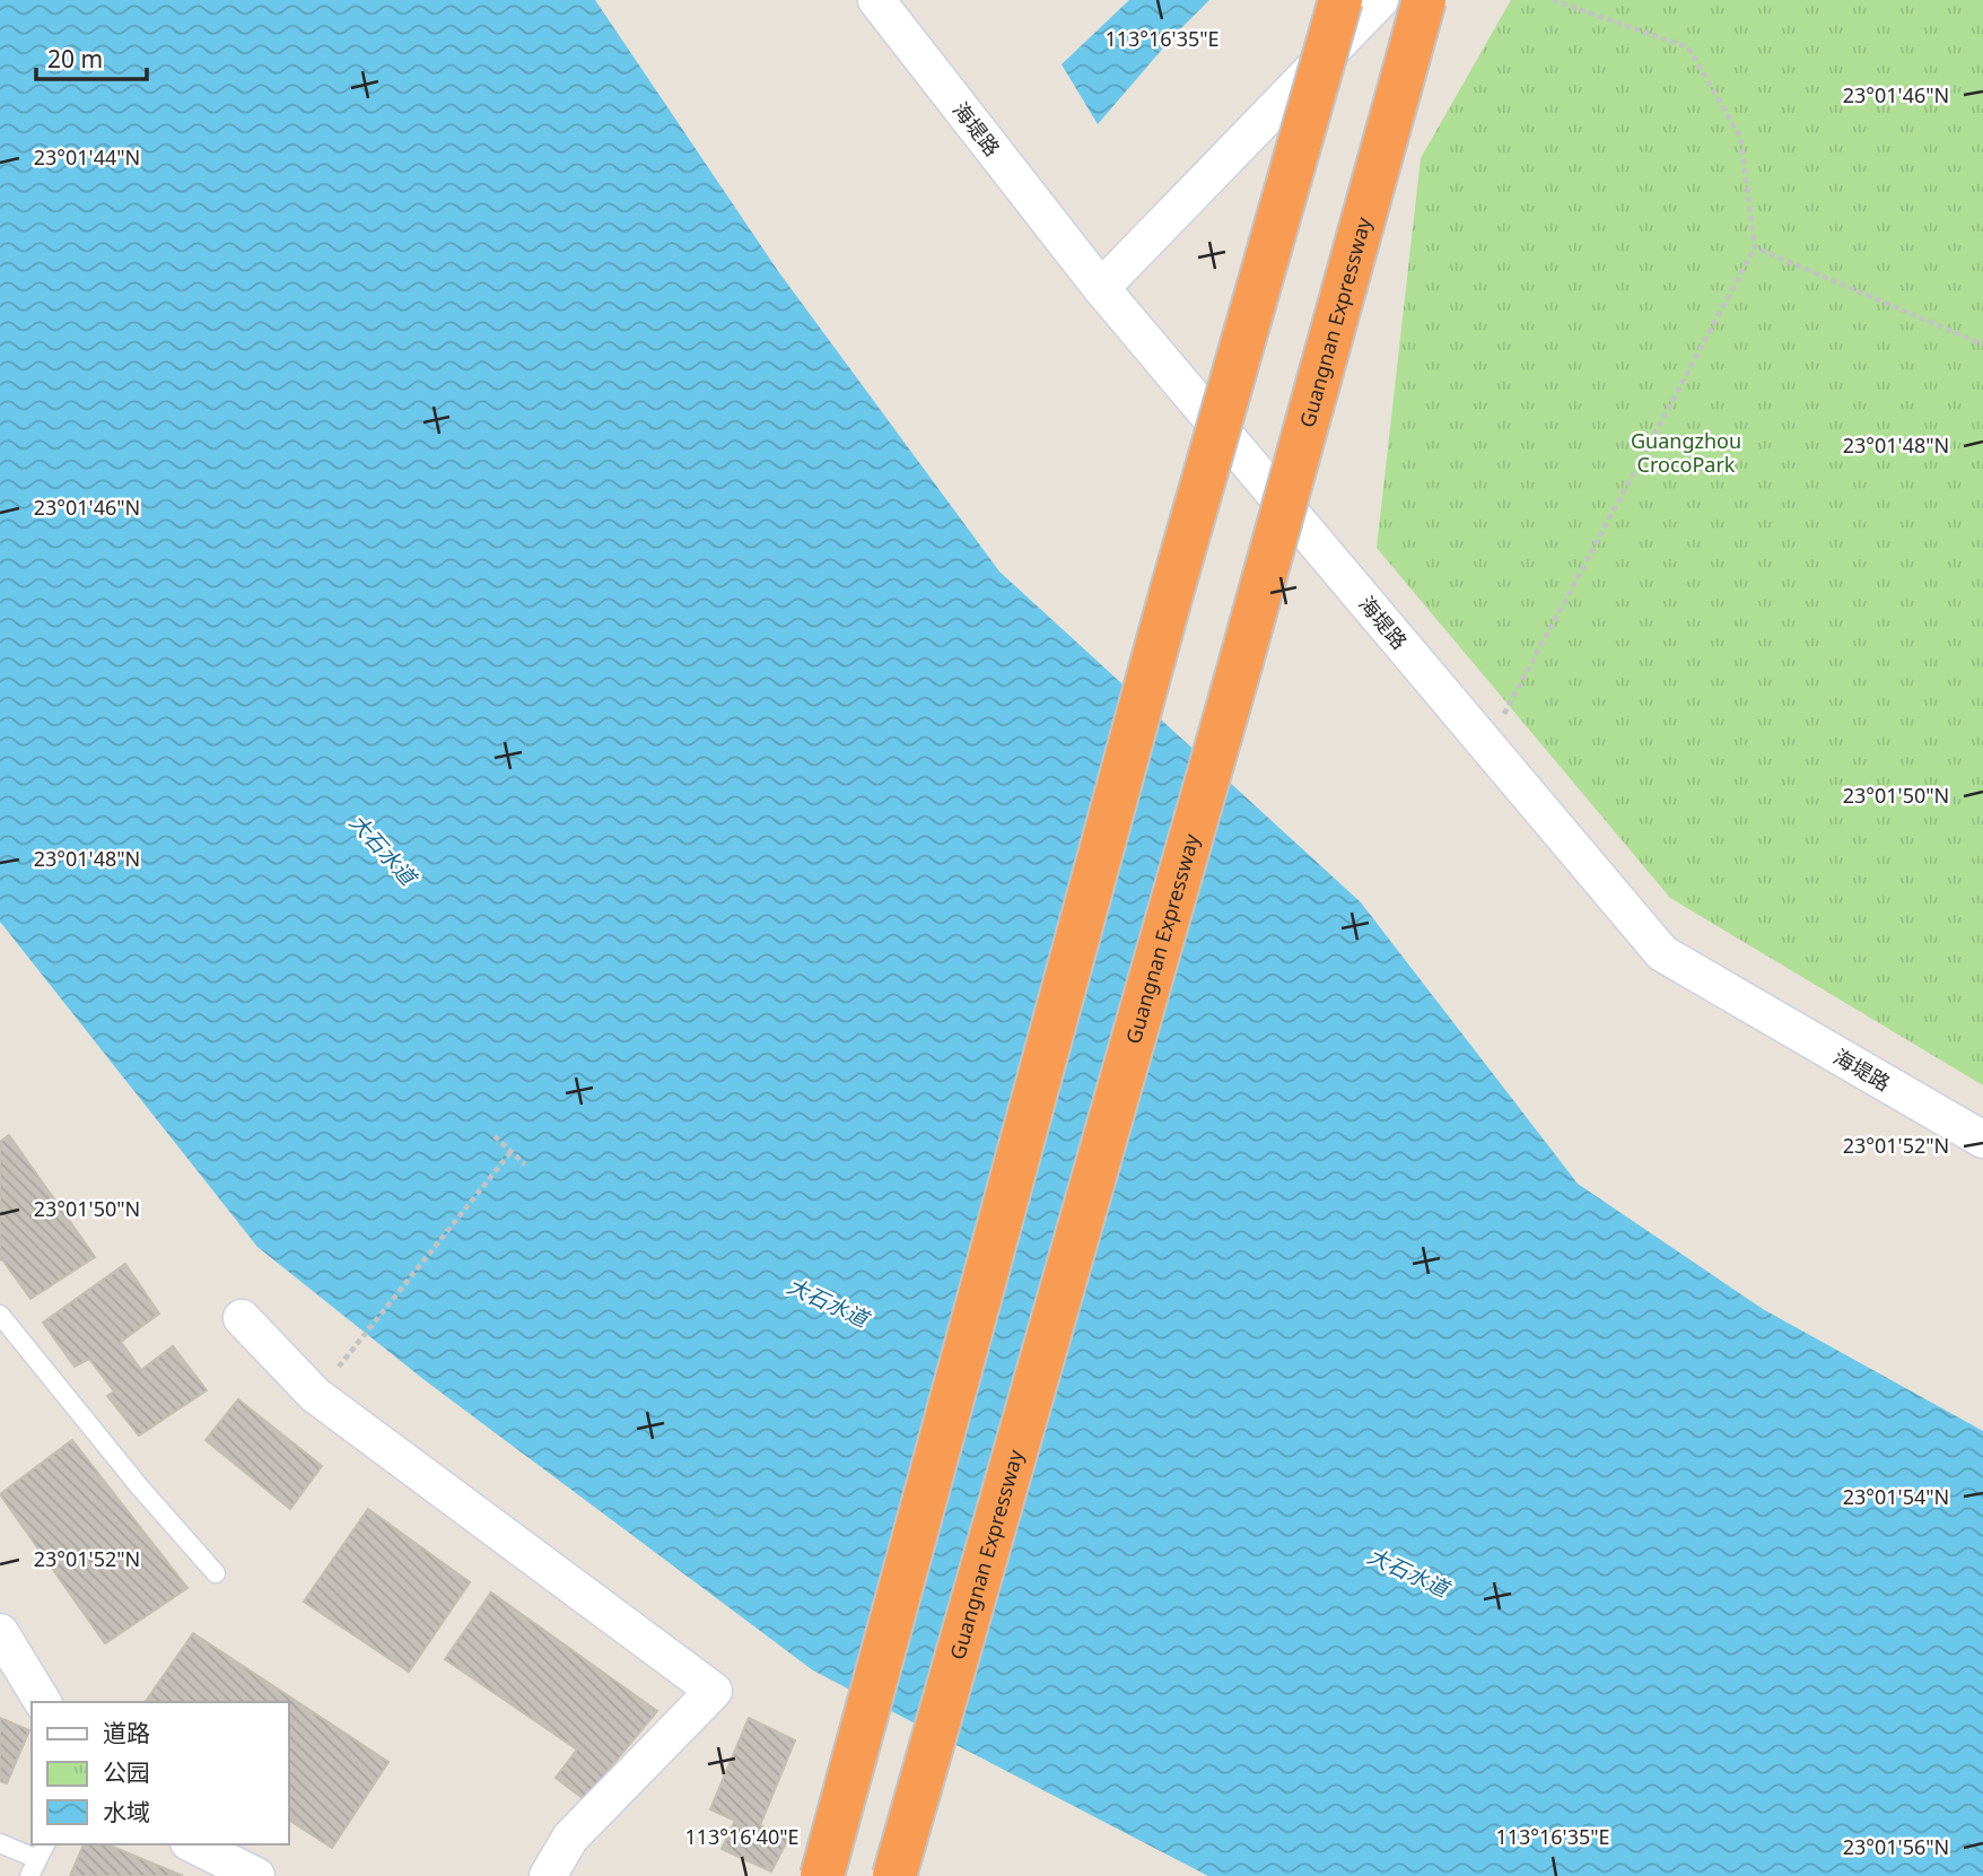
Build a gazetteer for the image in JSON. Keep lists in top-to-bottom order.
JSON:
{
  "streets": {
    "highway": ["Guangnan Expressway"],
    "street": ["海堤路"]
  },
  "water": ["大石水道"],
  "parks": ["Guangzhou CrocoPark"],
  "legend": ["道路", "公园", "水域"],
  "scale_bar": "20 m",
  "coordinates": [
    "113°16'35\"E",
    "23°01'46\"N",
    "23°01'44\"N",
    "23°01'48\"N",
    "23°01'50\"N",
    "23°01'52\"N",
    "23°01'54\"N",
    "113°16'40\"E",
    "23°01'56\"N"
  ]
}
